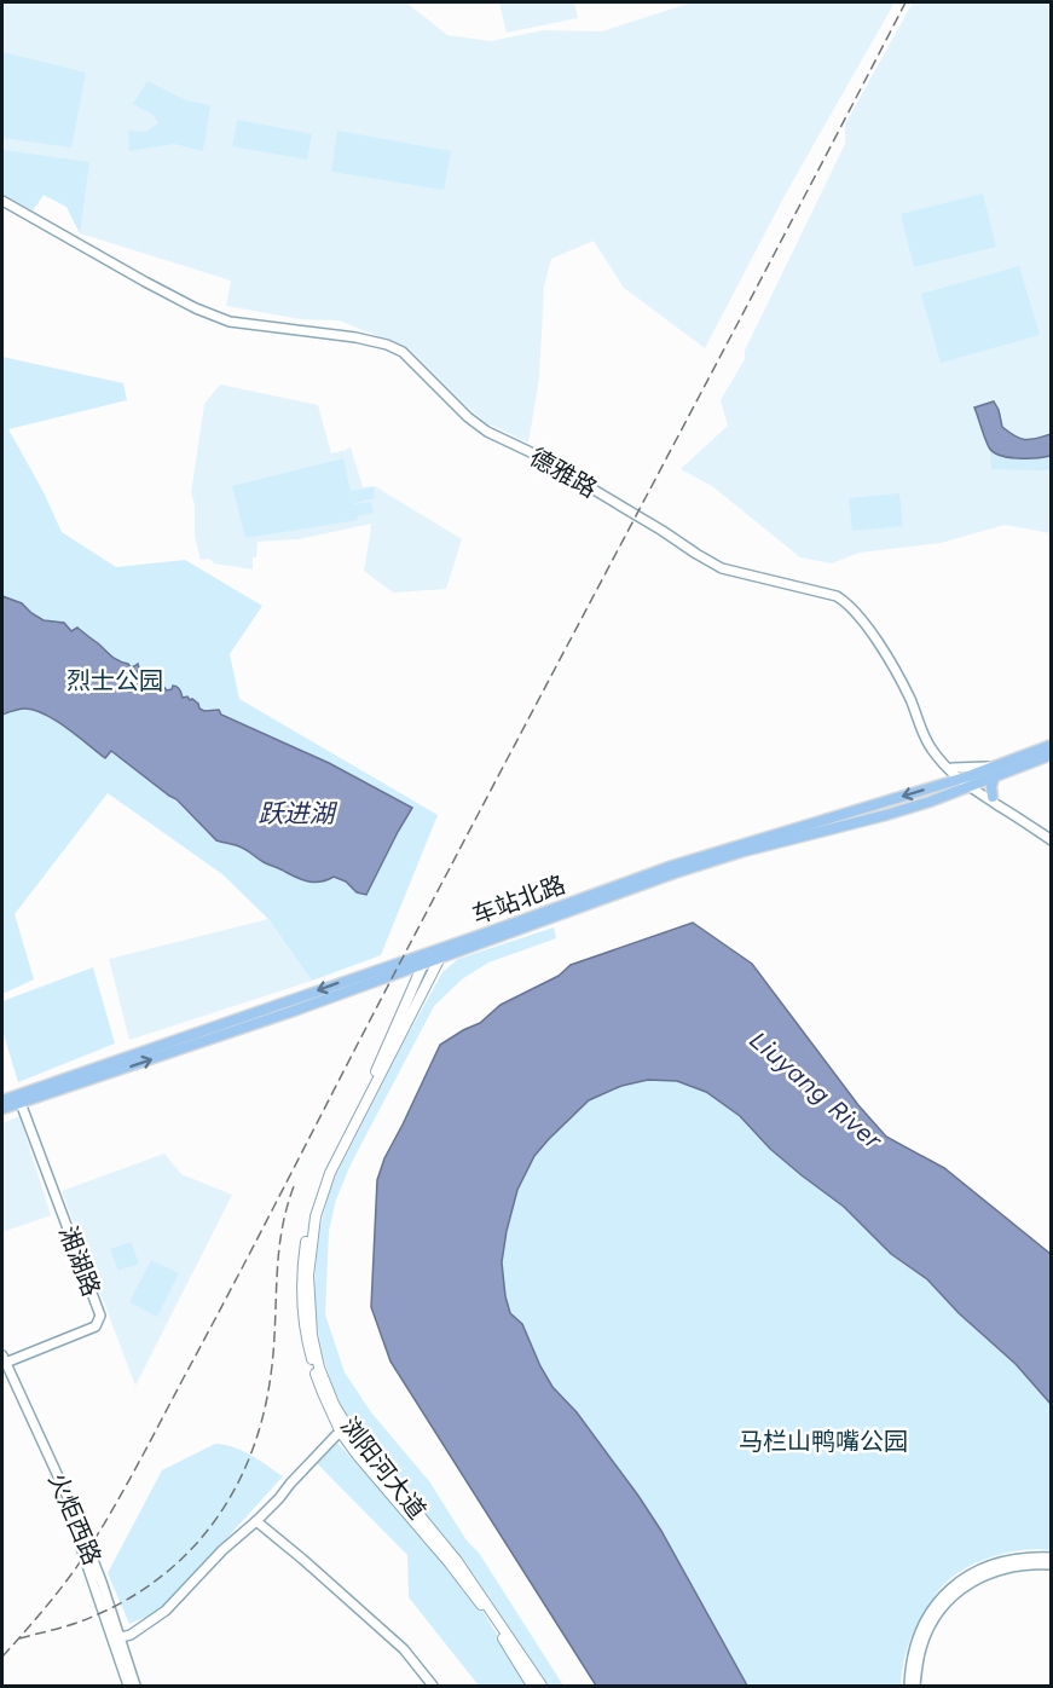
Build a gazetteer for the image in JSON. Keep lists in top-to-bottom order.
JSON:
{
  "streets": {
    "main road": ["车站北路", "浏阳河大道"],
    "street": ["德雅路", "湘湖路", "火炬西路"]
  },
  "crossings": [
    ["德雅路", "车站北路"],
    ["车站北路", "湘湖路"],
    ["车站北路", "浏阳河大道"],
    ["湘湖路", "火炬西路"]
  ],
  "water": ["跃进湖", "Liuyang River"],
  "parks": ["烈士公园", "马栏山鸭嘴公园"]
}
